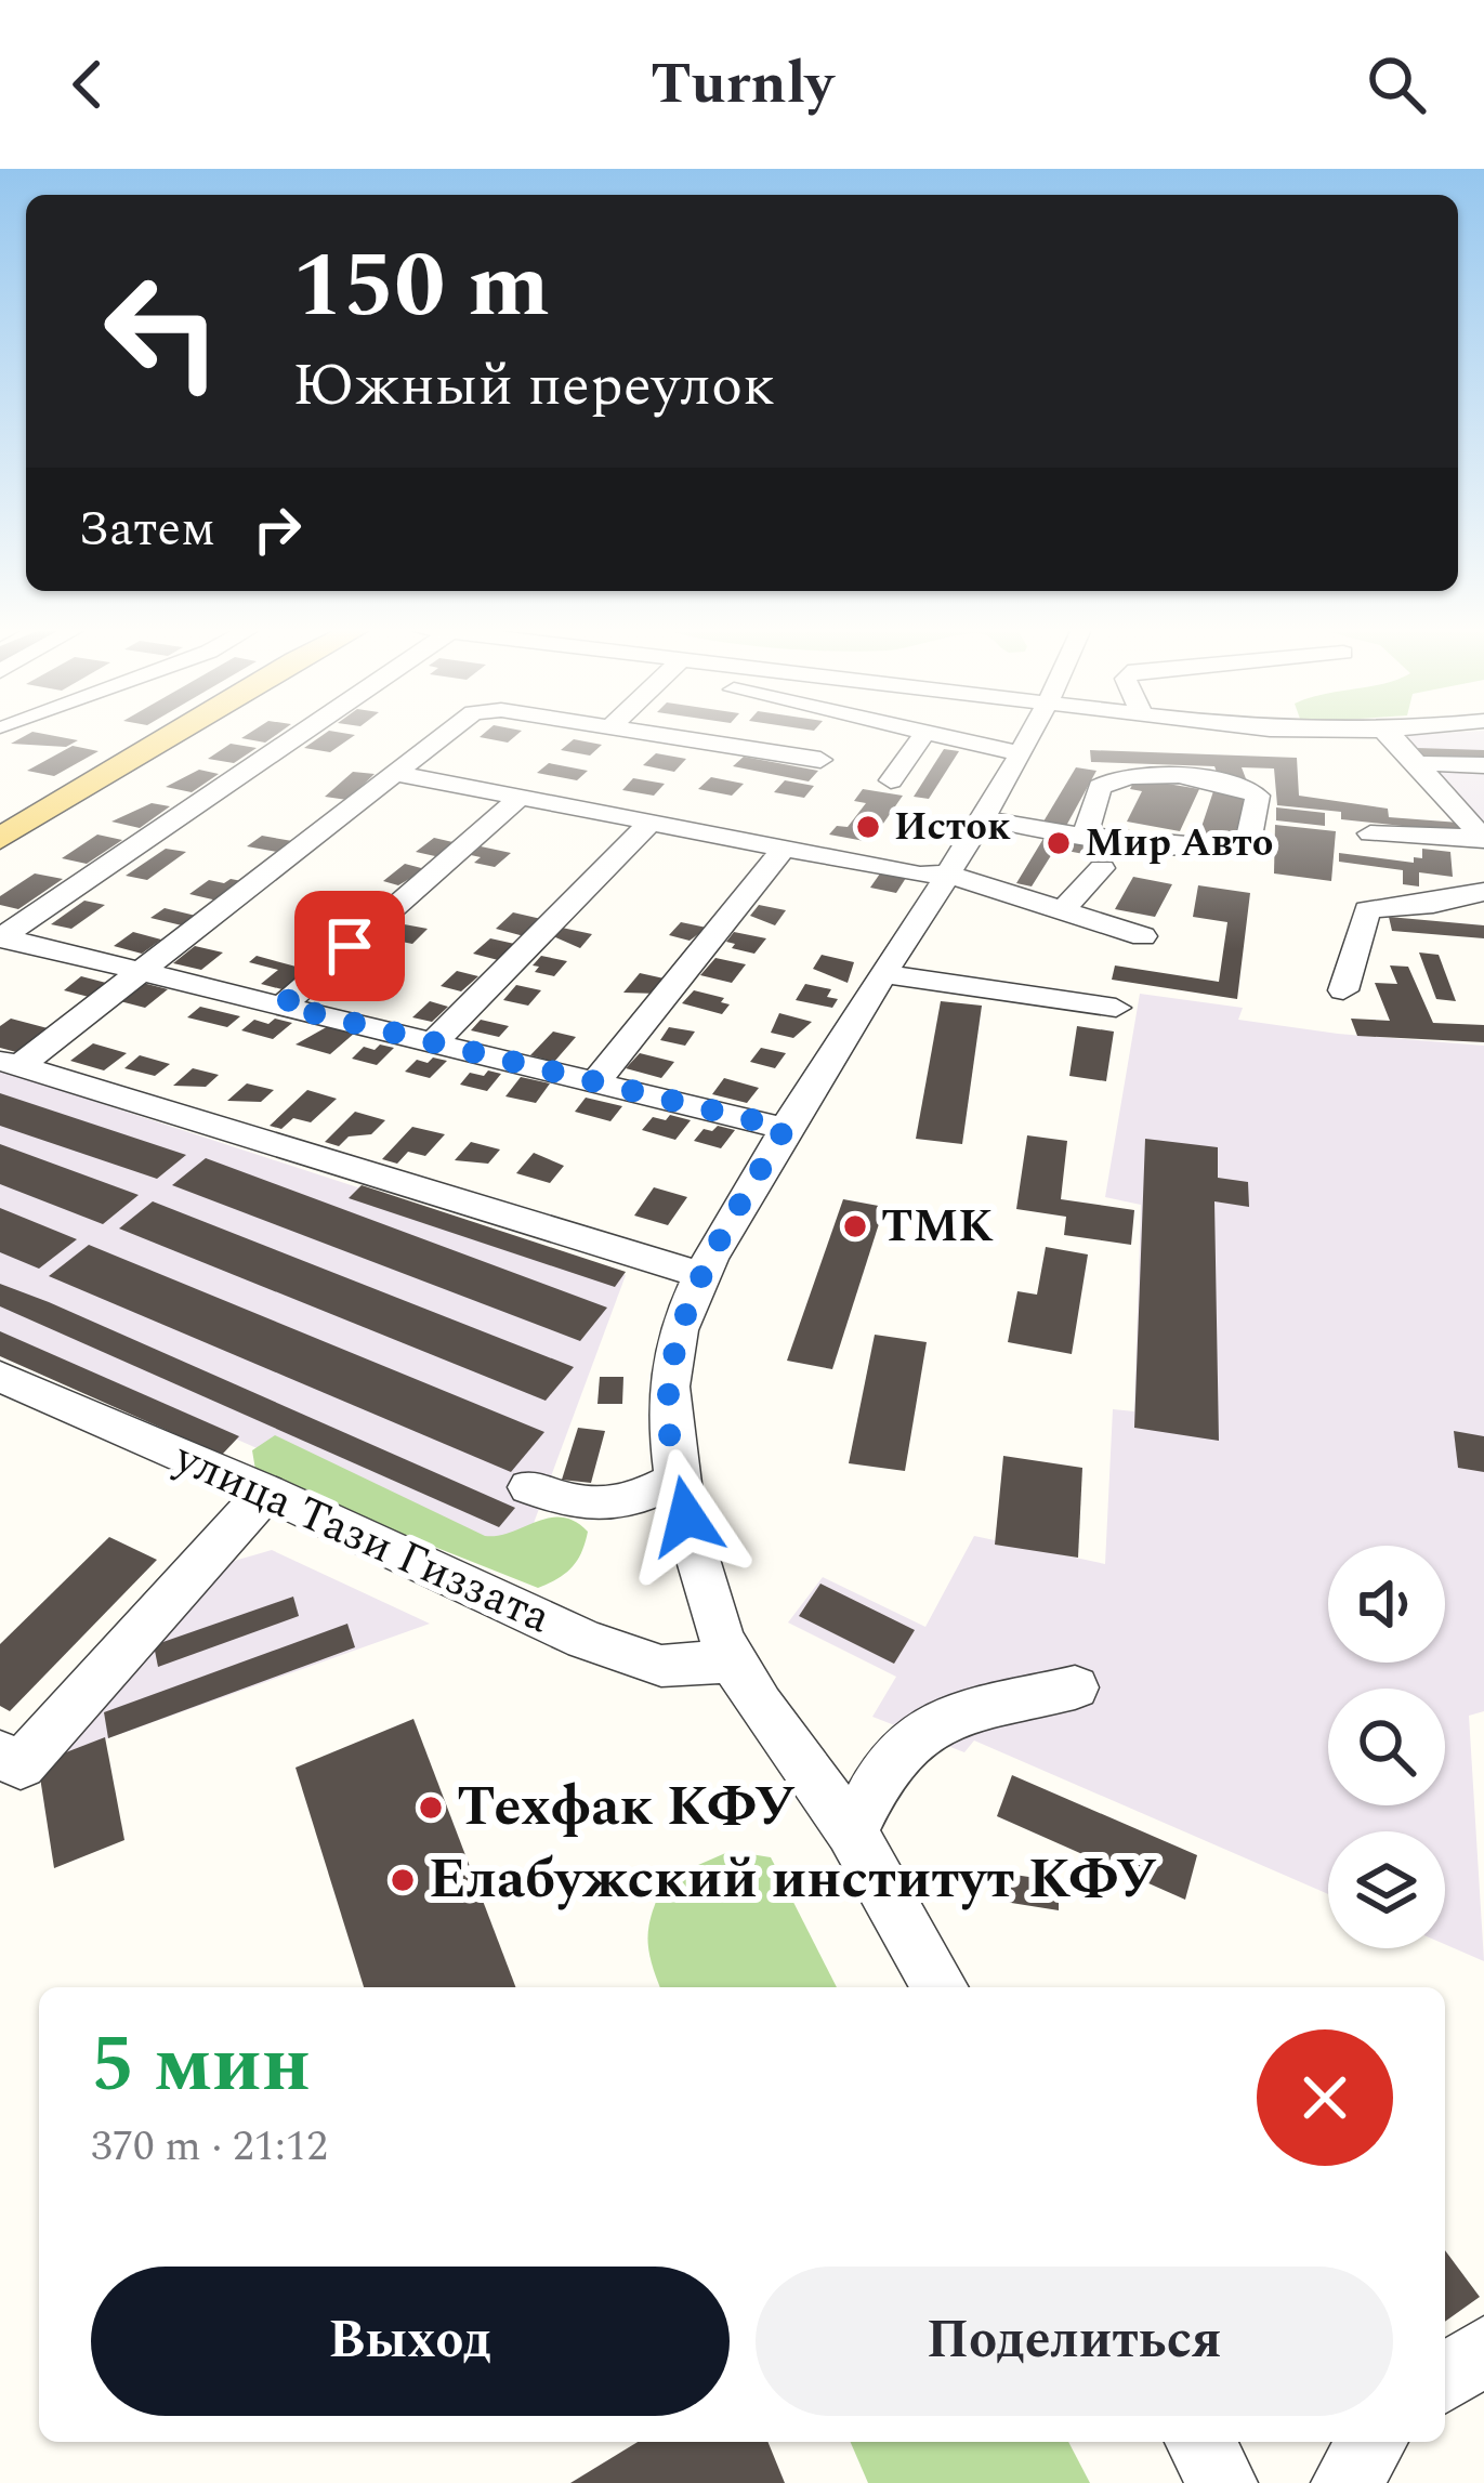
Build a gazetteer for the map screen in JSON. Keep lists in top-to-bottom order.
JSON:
{
  "streets": {
    "street": ["улица Тази Гиззата"]
  },
  "places": [
    "Исток",
    "Мир Авто",
    "ТМК",
    "Техфак КФУ",
    "Елабужский институт КФУ"
  ],
  "page": {
    "header": "Turnly",
    "turn": ["150 m", "Южный переулок"],
    "then": "Затем",
    "heading": ["5 мин", "370 m · 21:12"],
    "buttons": ["Выход", "Поделиться"]
  }
}
